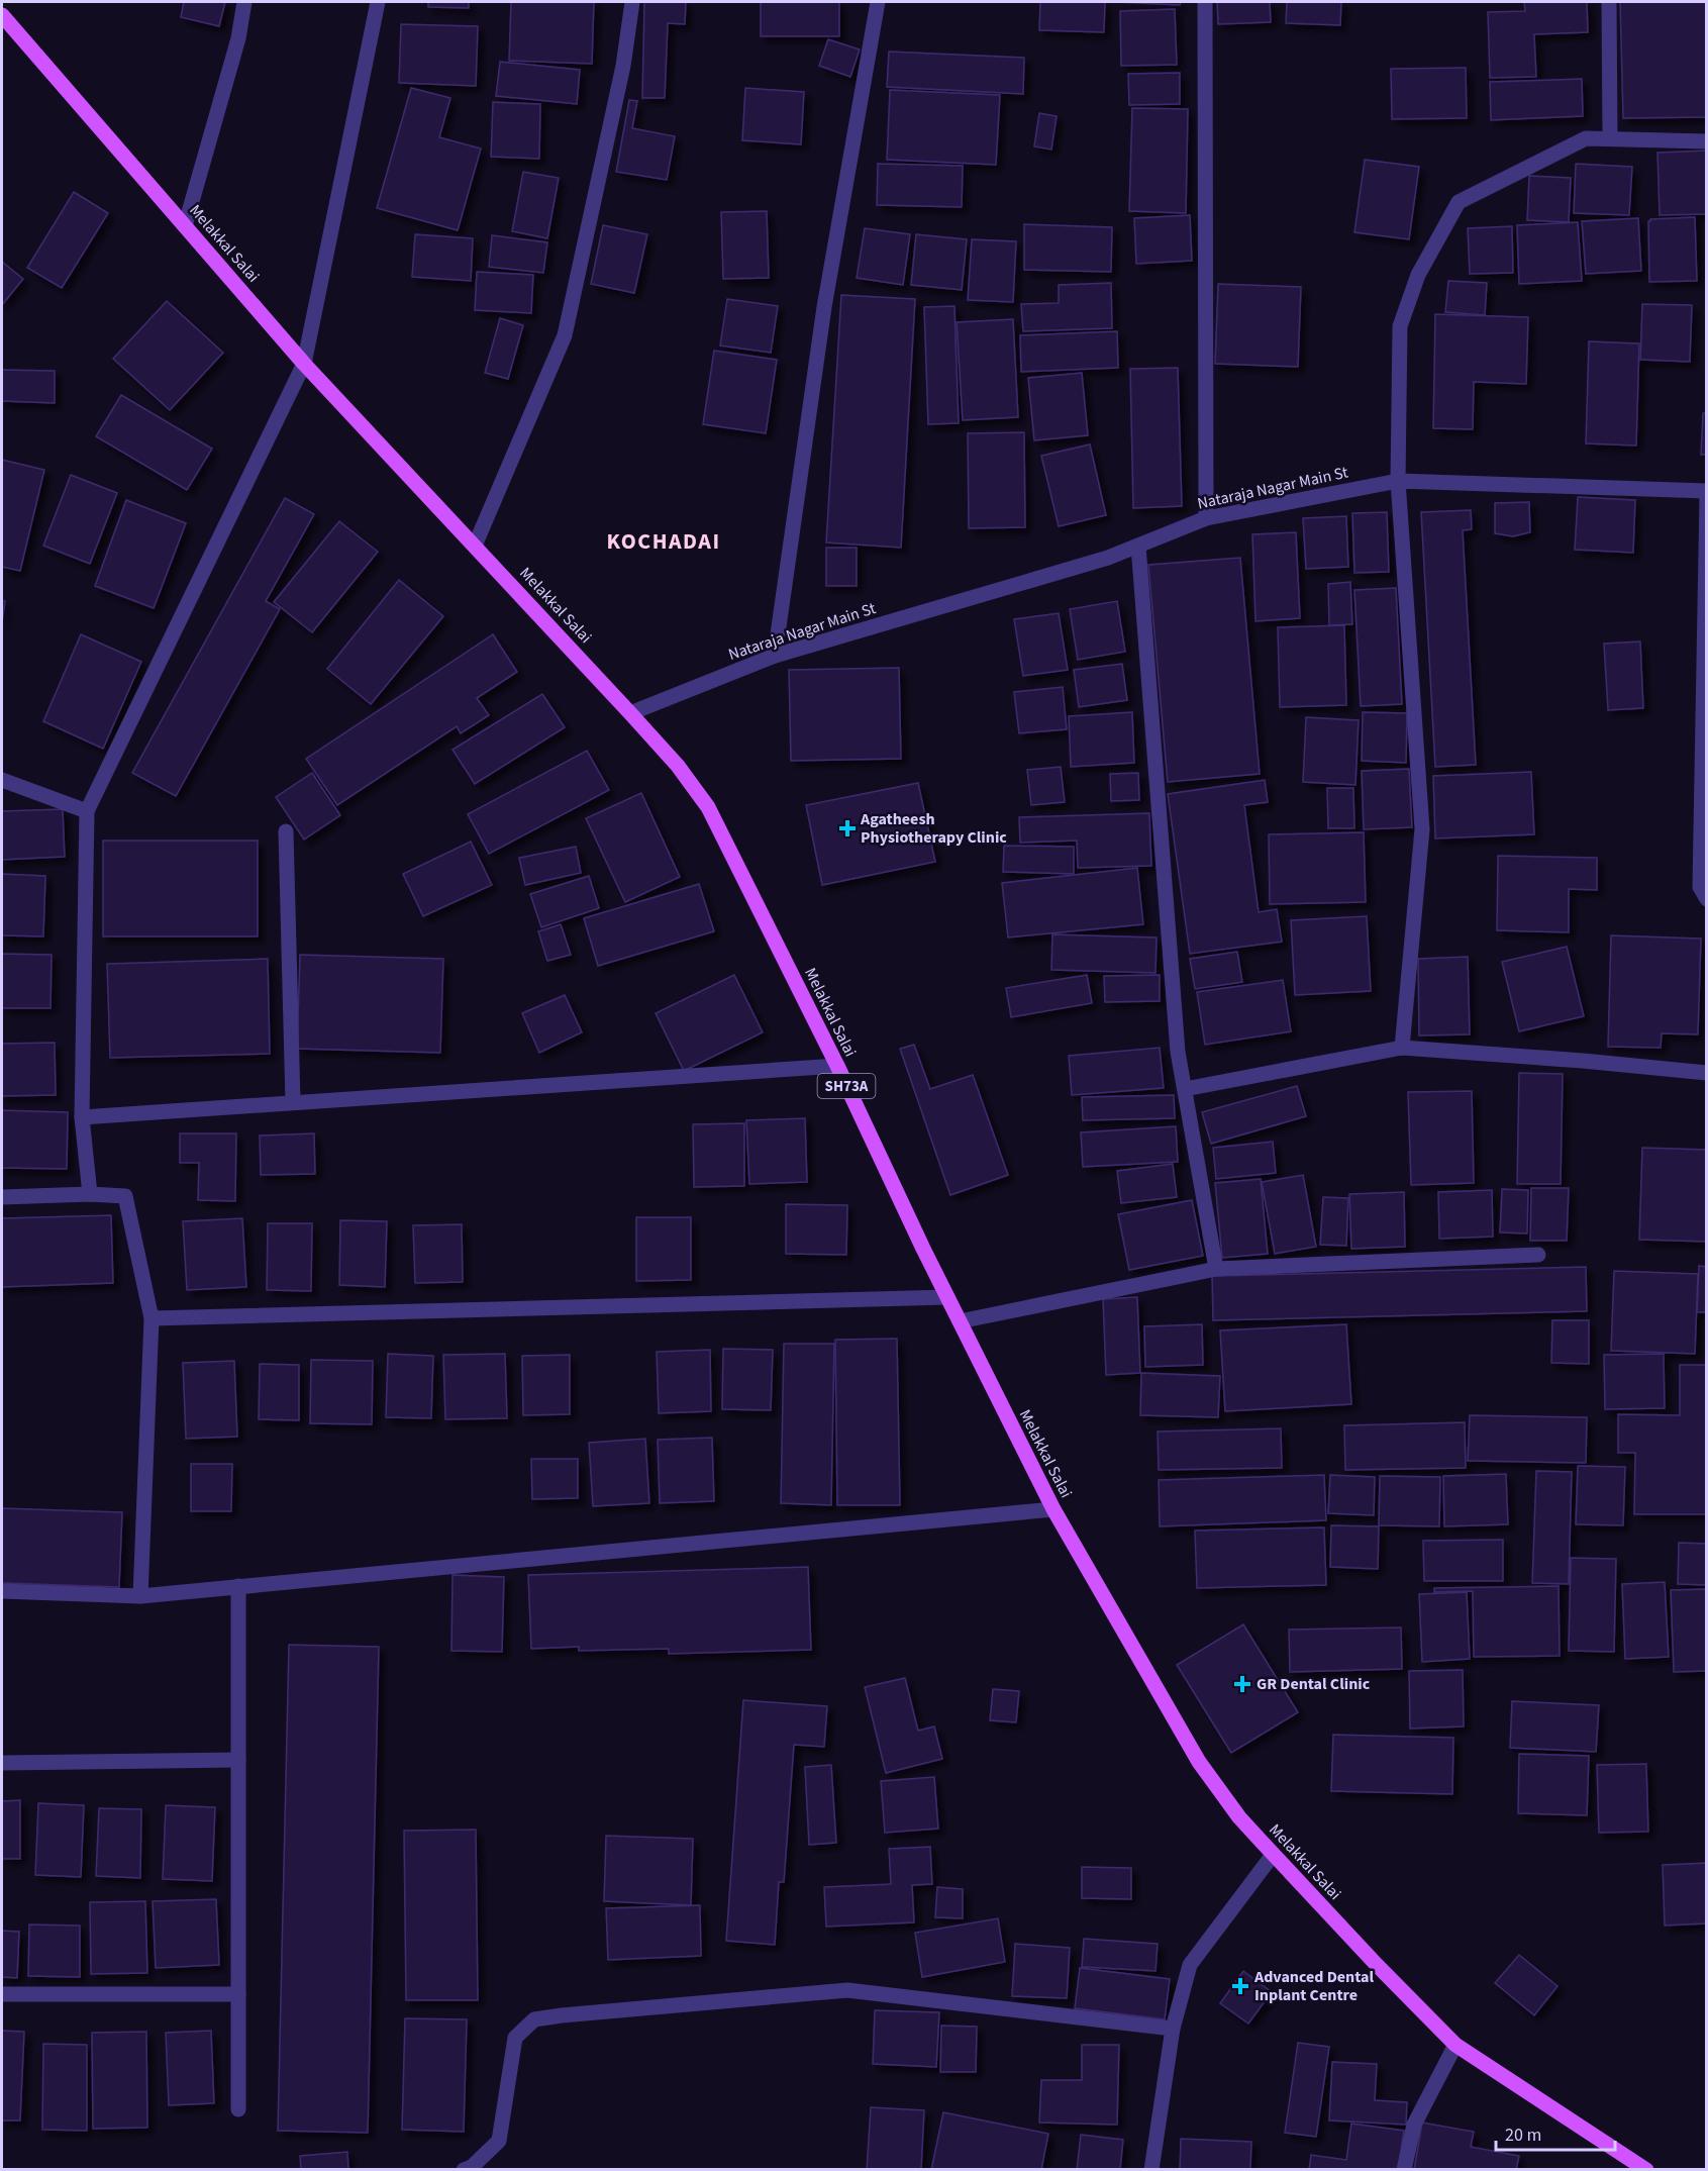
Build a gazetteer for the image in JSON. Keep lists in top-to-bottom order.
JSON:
{
  "streets": {
    "main road": ["Melakkal Salai", "SH73A"],
    "street": ["Nataraja Nagar Main St"]
  },
  "crossings": [
    ["Melakkal Salai", "Nataraja Nagar Main St"]
  ],
  "districts": ["KOCHADAI"],
  "places": {
    "health": ["Agatheesh Physiotherapy Clinic", "GR Dental Clinic", "Advanced Dental Inplant Centre"]
  },
  "scale_bar": "20 m"
}
